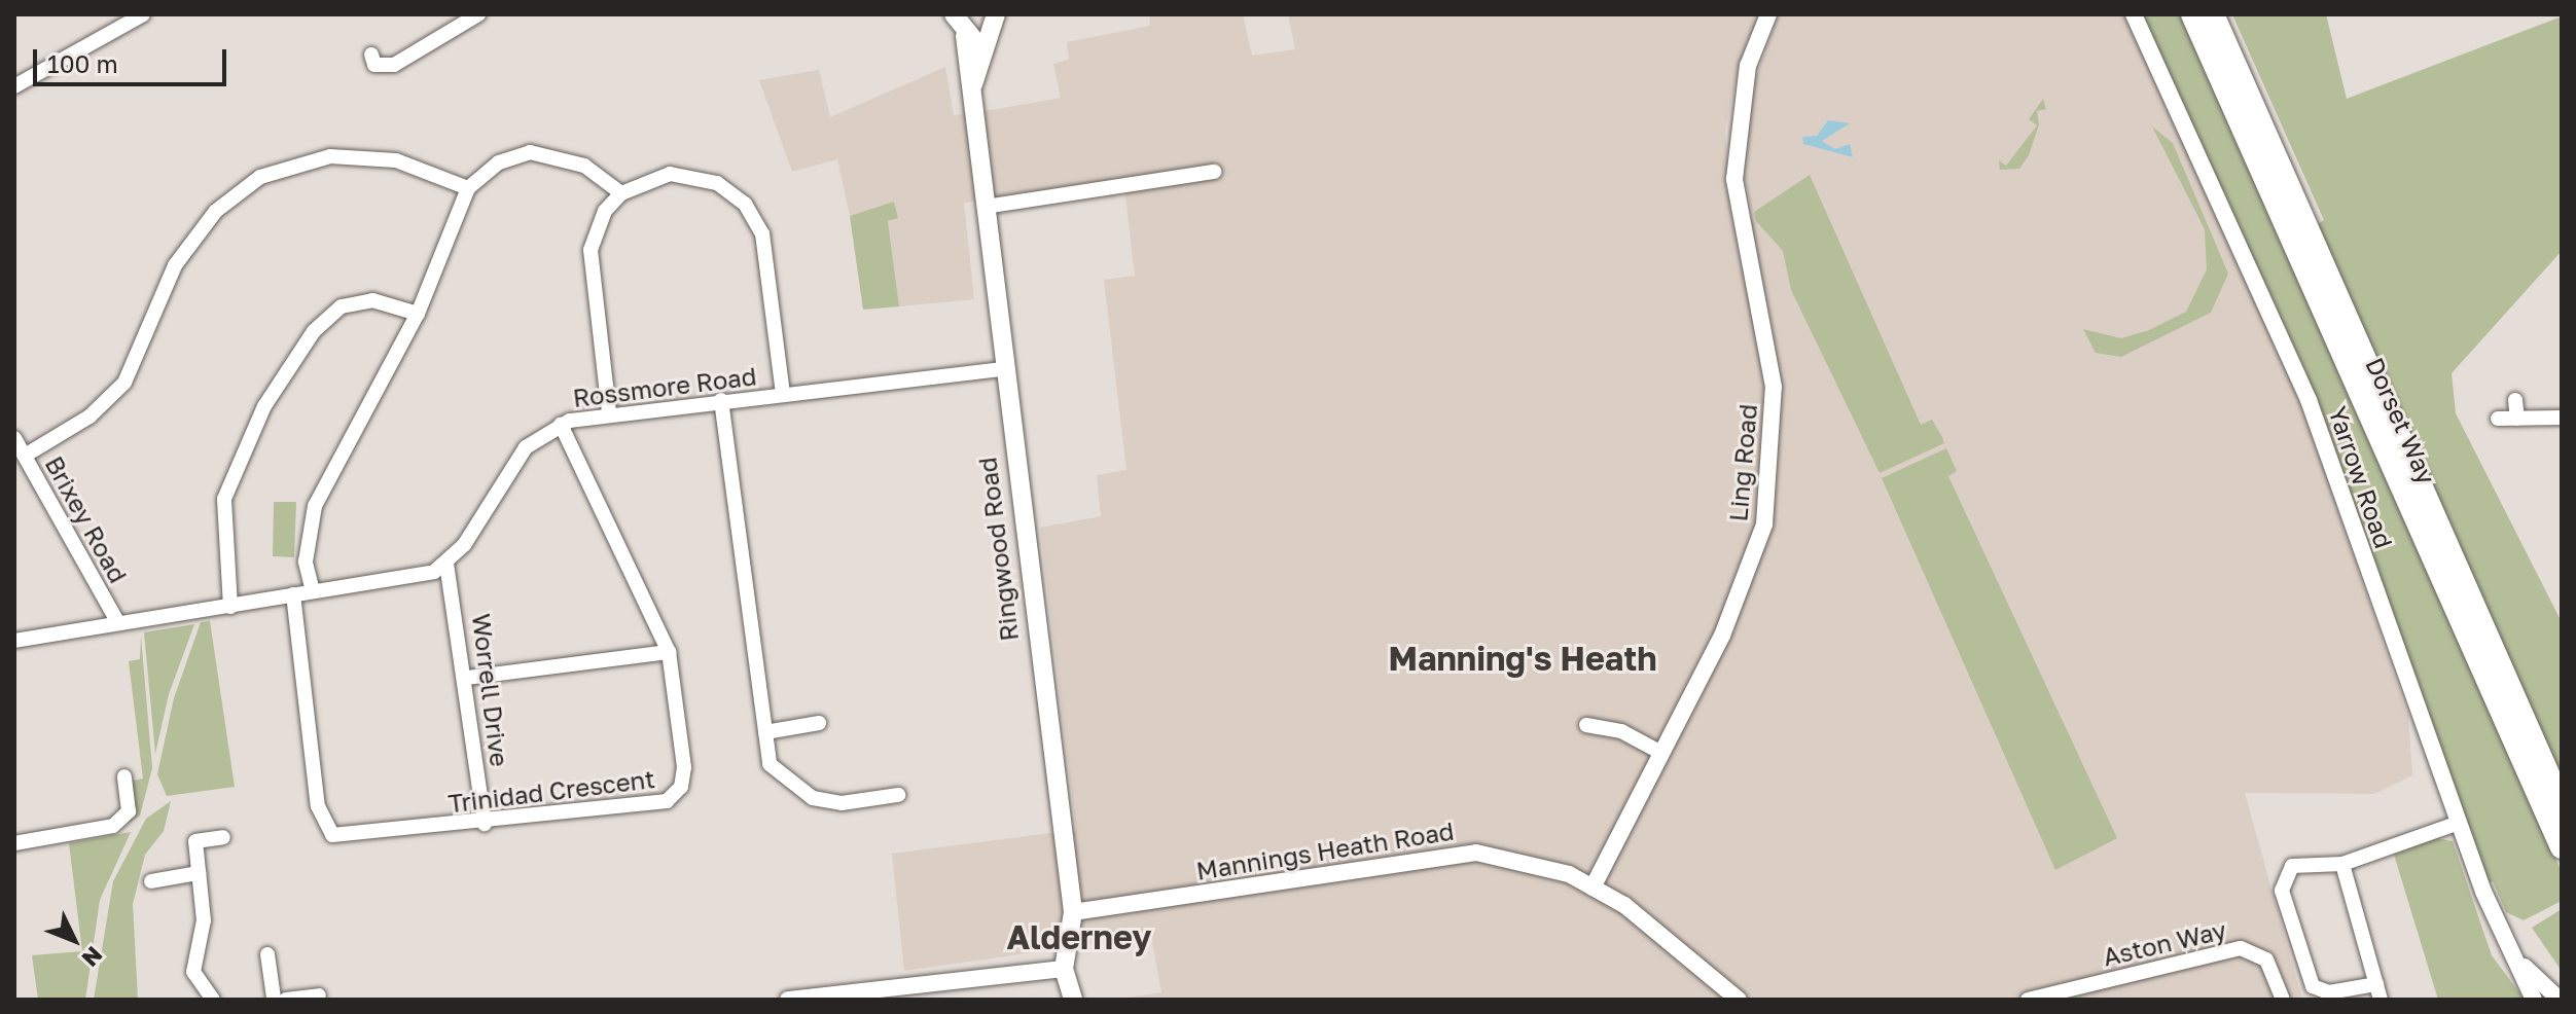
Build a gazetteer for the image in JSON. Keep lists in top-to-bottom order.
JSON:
{
  "streets": {
    "highway": ["Dorset Way"],
    "main road": ["Ringwood Road"],
    "street": [
      "Rossmore Road",
      "Ling Road",
      "Yarrow Road",
      "Brixey Road",
      "Worrell Drive",
      "Trinidad Crescent",
      "Mannings Heath Road",
      "Aston Way"
    ]
  },
  "crossings": [
    ["Rossmore Road", "Ringwood Road"],
    ["Rossmore Road", "Worrell Drive"],
    ["Rossmore Road", "Trinidad Crescent"],
    ["Ling Road", "Mannings Heath Road"],
    ["Ringwood Road", "Mannings Heath Road"],
    ["Worrell Drive", "Trinidad Crescent"]
  ],
  "districts": ["Manning's Heath", "Alderney"],
  "scale_bar": "100 m",
  "north": "bottom right"
}
